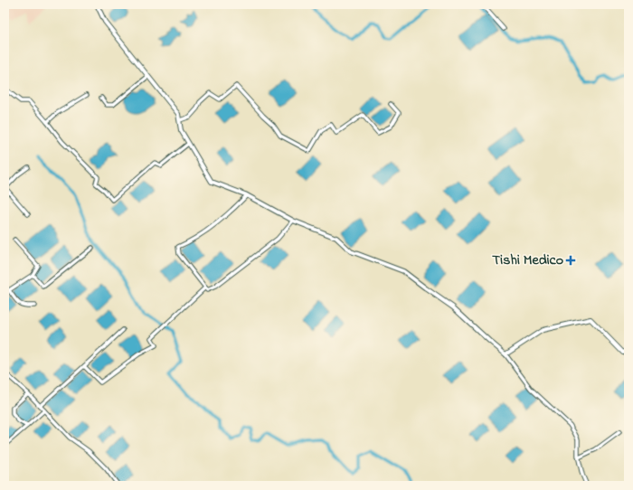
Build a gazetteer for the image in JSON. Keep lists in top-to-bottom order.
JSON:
{
  "places": {
    "health": ["Tishi Medico"]
  }
}
